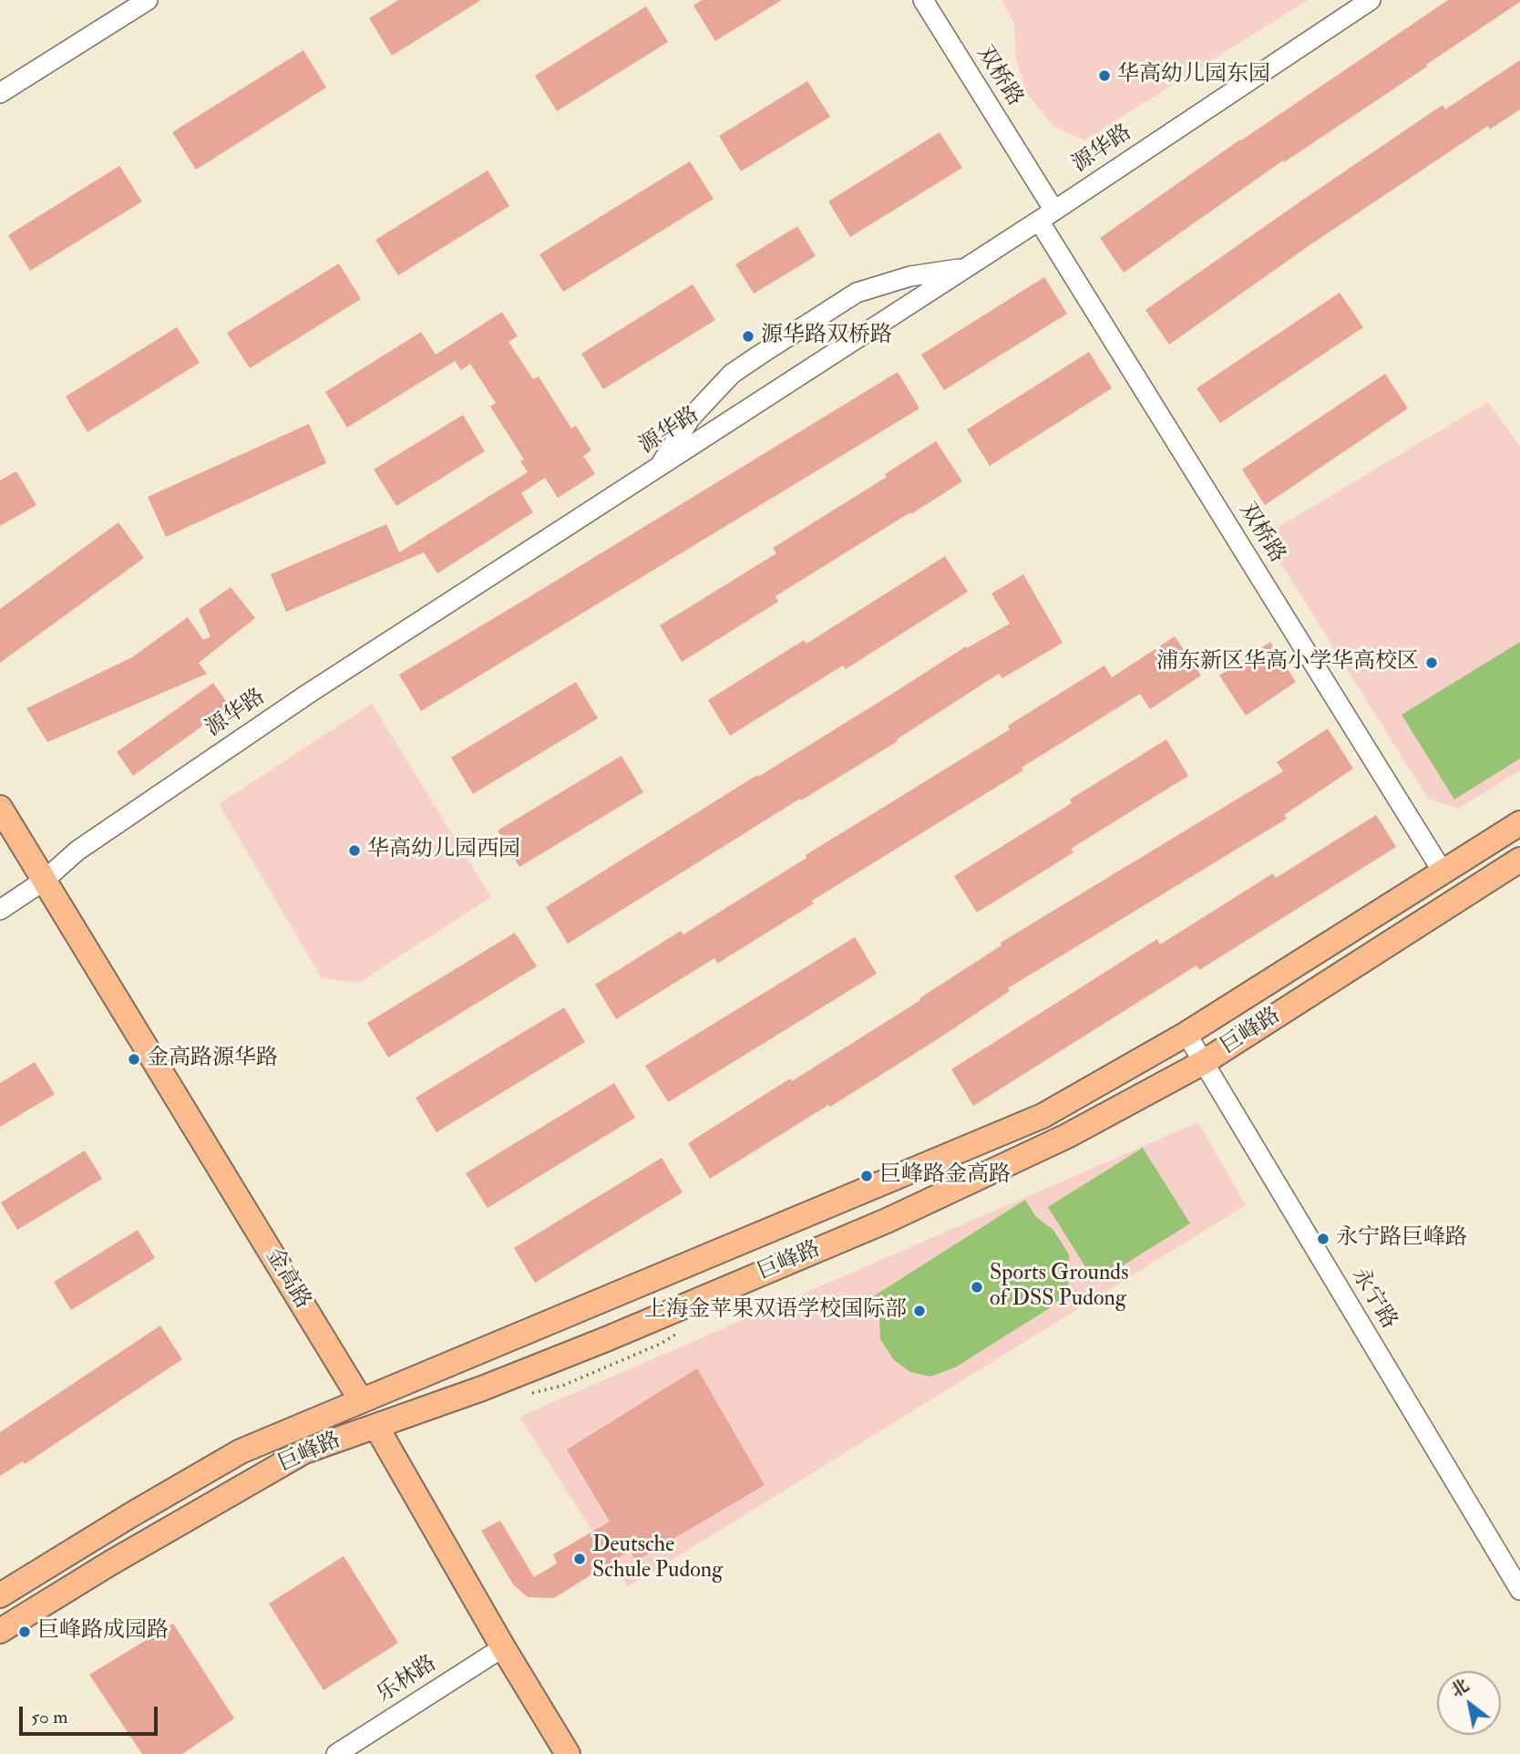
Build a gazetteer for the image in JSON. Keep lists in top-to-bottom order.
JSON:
{
  "streets": {
    "main road": ["巨峰路", "金高路"],
    "street": [
      "双桥路",
      "源华路",
      "永宁路",
      "乐林路"
    ]
  },
  "crossings": [
    ["双桥路", "源华路"],
    ["双桥路", "巨峰路"],
    ["源华路", "金高路"],
    ["巨峰路", "金高路"],
    ["巨峰路", "永宁路"],
    ["金高路", "乐林路"]
  ],
  "places": [
    "华高幼儿园东园",
    "源华路双桥路",
    "浦东新区华高小学华高校区",
    "华高幼儿园西园",
    "金高路源华路",
    "巨峰路金高路",
    "永宁路巨峰路",
    "Sports Grounds of DSS Pudong",
    "上海金苹果双语学校国际部",
    "Deutsche Schule Pudong",
    "巨峰路成园路"
  ],
  "scale_bar": "50 m",
  "north": "top left"
}
